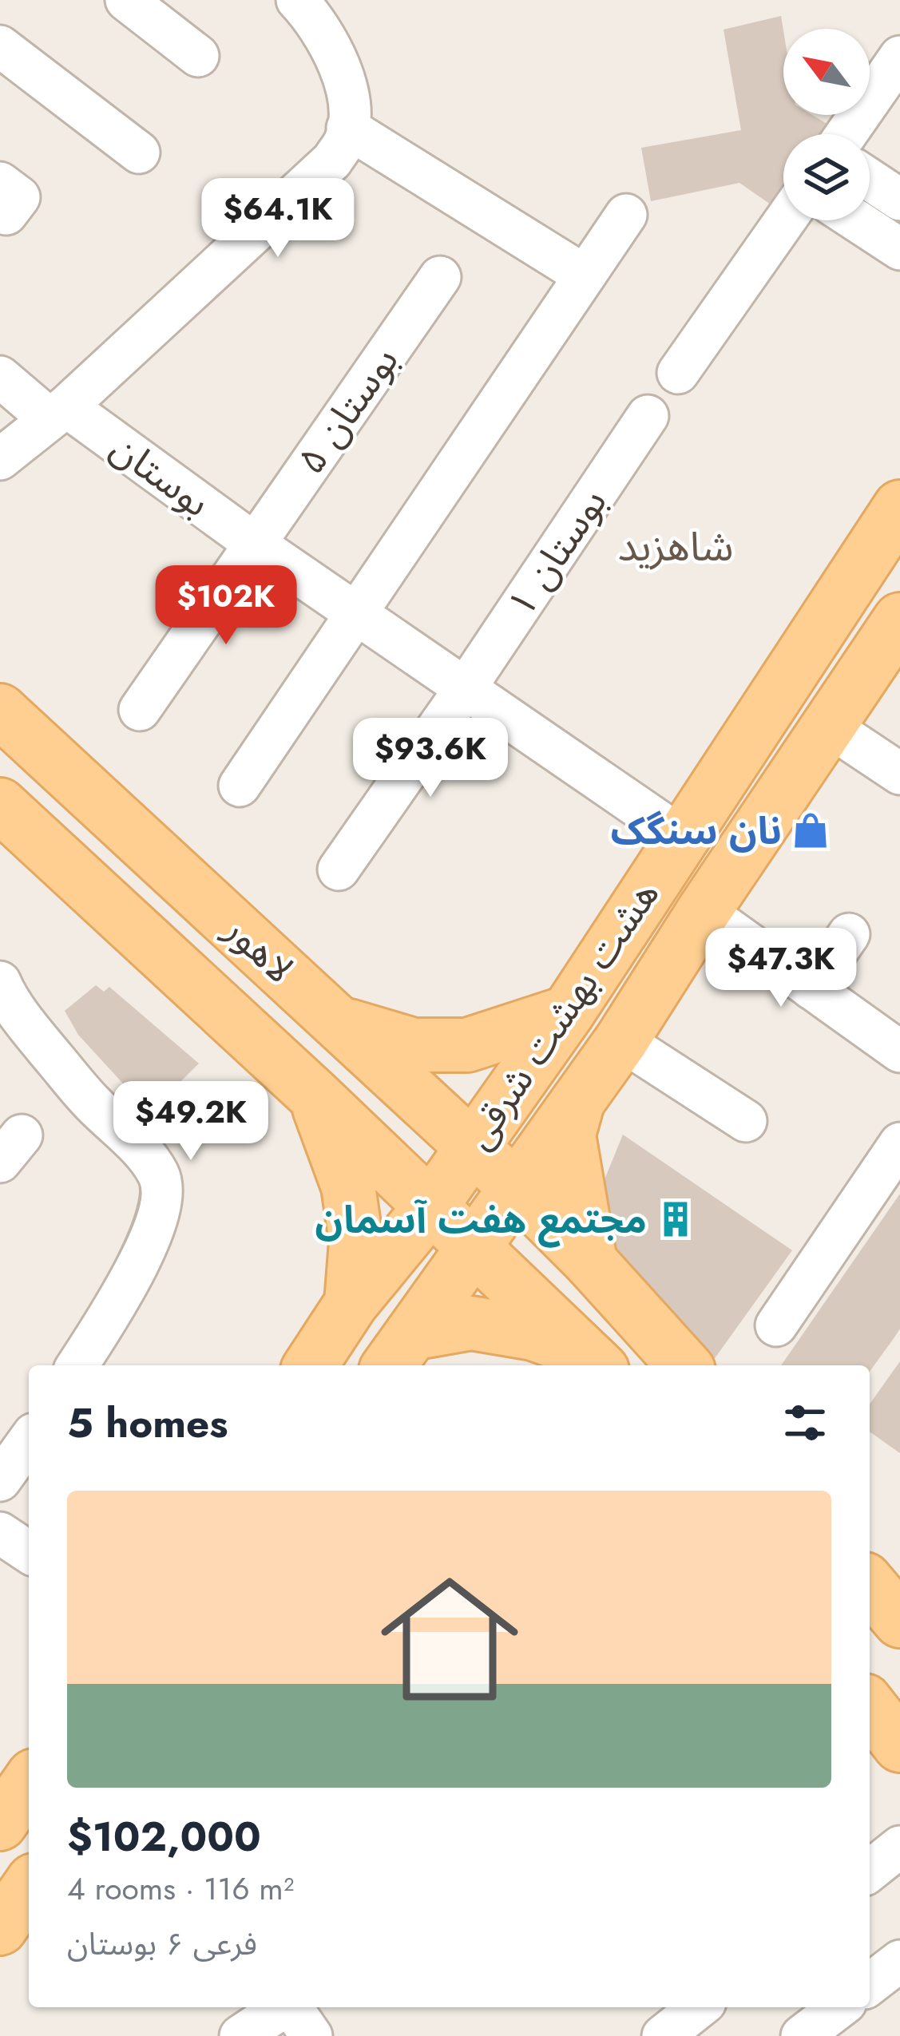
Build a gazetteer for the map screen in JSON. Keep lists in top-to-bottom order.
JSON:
{
  "streets": {
    "main road": ["لاهور", "هشت بهشت شرقی"],
    "street": ["بوستان ۵", "بوستان", "بوستان ۱"]
  },
  "crossings": [
    ["بوستان ۵", "بوستان"],
    ["بوستان", "بوستان ۱"],
    ["بوستان", "هشت بهشت شرقی"],
    ["لاهور", "هشت بهشت شرقی"]
  ],
  "districts": ["شاهزید"],
  "places": {
    "shop": ["نان سنگک"],
    "building": ["مجتمع هفت آسمان"]
  },
  "north": "top left",
  "page": {
    "price": [
      "$64.1K",
      "$102K",
      "$93.6K",
      "$47.3K",
      "$49.2K"
    ],
    "heading": "5 homes",
    "list": [
      {
        "name": "$102,000",
        "note": "4 rooms · 116 m² · فرعی ۶ بوستان"
      }
    ]
  }
}
